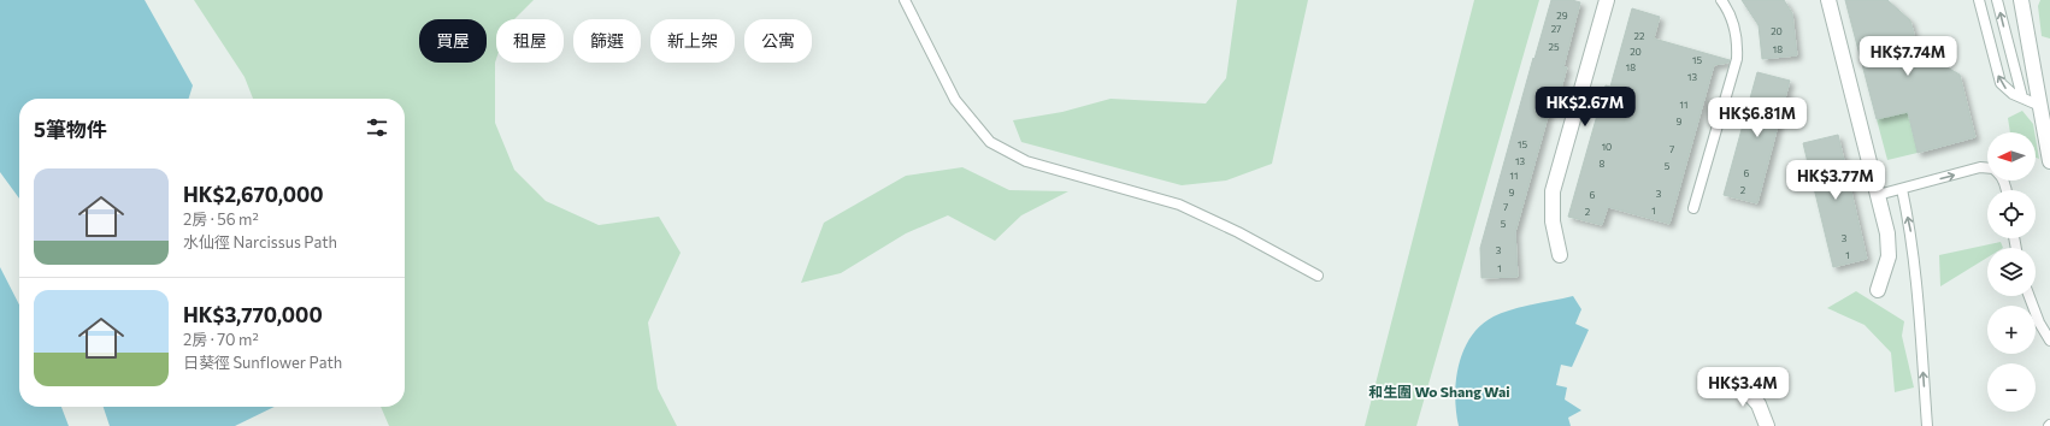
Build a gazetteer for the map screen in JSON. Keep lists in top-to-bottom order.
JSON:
{
  "districts": ["和生圍 Wo Shang Wai"],
  "house_numbers": [
    "29",
    "27",
    "20",
    "22",
    "25",
    "18",
    "20",
    "15",
    "18",
    "13",
    "11",
    "9",
    "15",
    "10",
    "7",
    "13",
    "8",
    "5",
    "6",
    "11",
    "2",
    "9",
    "3",
    "6",
    "7",
    "1",
    "2",
    "5",
    "3",
    "3",
    "1",
    "1"
  ],
  "north": "left",
  "page": {
    "chip": [
      "買屋",
      "租屋",
      "篩選",
      "新上架",
      "公寓"
    ],
    "price": [
      "HK$7.74M",
      "HK$2.67M",
      "HK$6.81M",
      "HK$3.77M",
      "HK$3.4M"
    ],
    "heading": "5筆物件",
    "map_buttons": ["+", "−"],
    "list": [
      {
        "name": "HK$2,670,000",
        "note": "2房 · 56 m² · 水仙徑 Narcissus Path"
      },
      {
        "name": "HK$3,770,000",
        "note": "2房 · 70 m² · 日葵徑 Sunflower Path"
      }
    ]
  }
}
